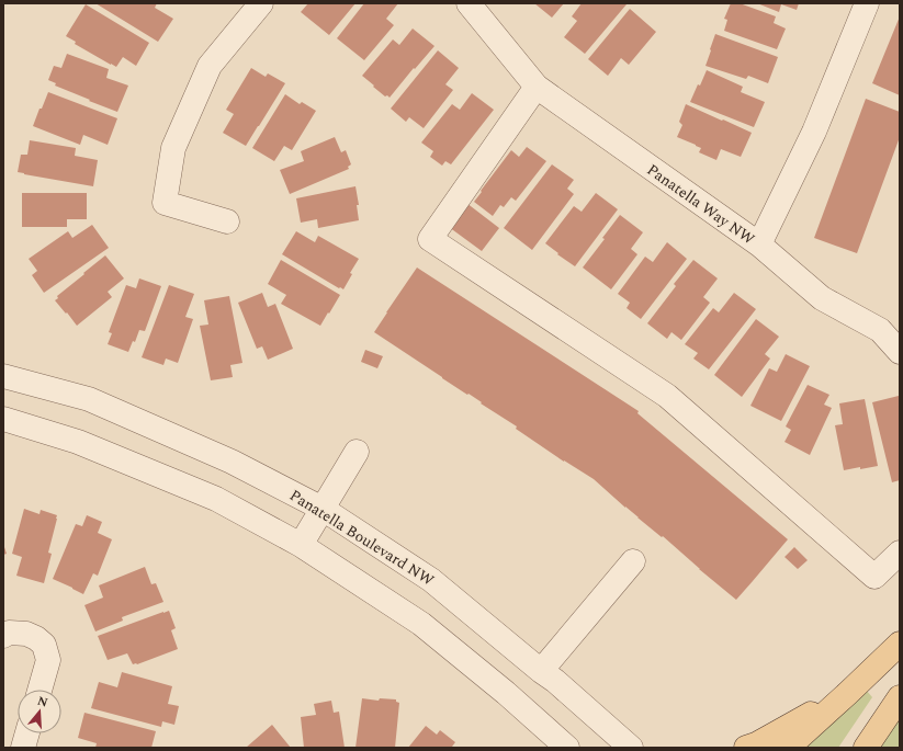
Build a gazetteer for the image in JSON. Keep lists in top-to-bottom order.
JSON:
{
  "streets": {
    "street": ["Panatella Way NW", "Panatella Boulevard NW"]
  },
  "north": "top"
}
